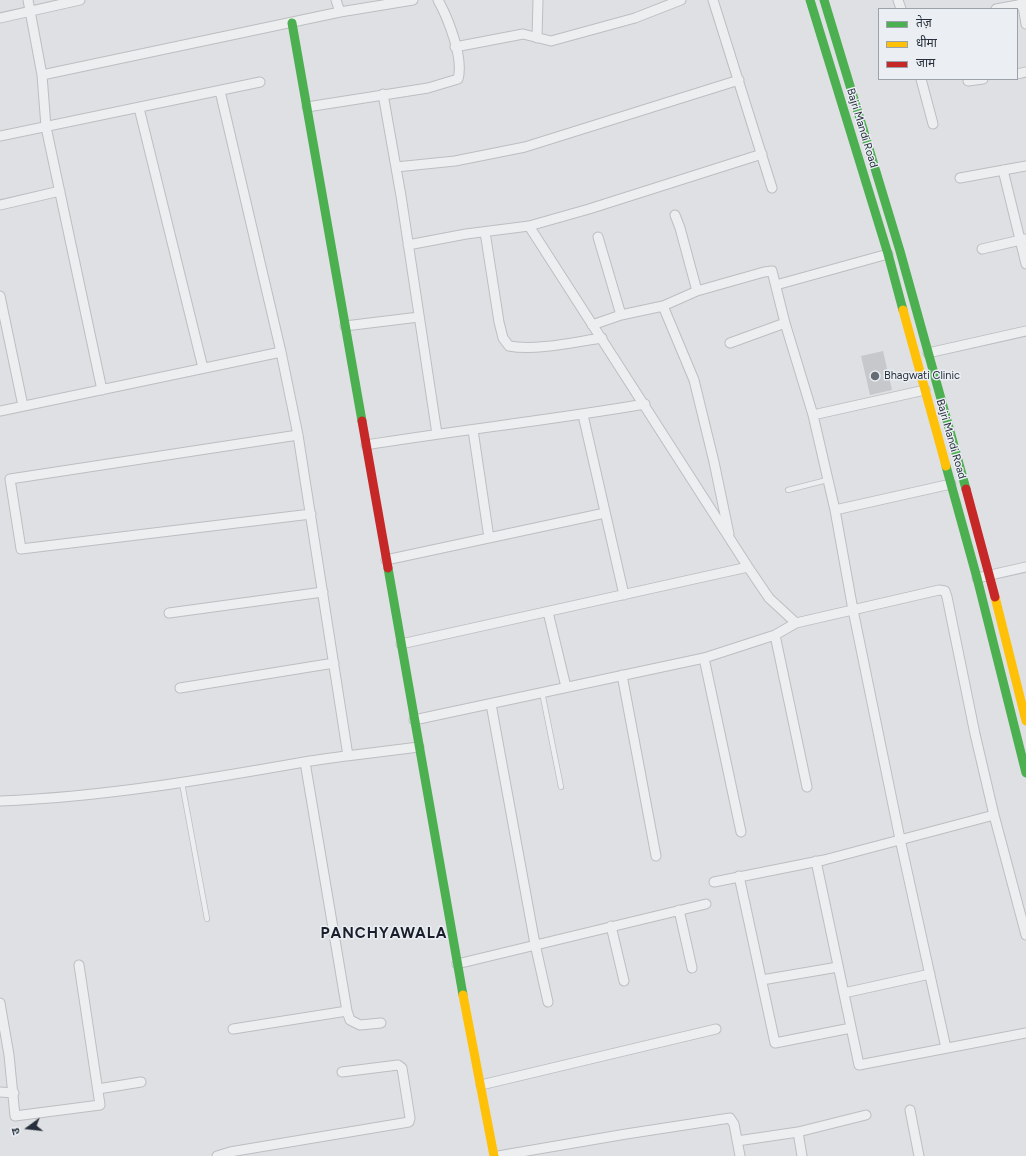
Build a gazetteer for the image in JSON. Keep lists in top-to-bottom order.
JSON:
{
  "streets": {
    "street": ["Bajri Mandi Road"]
  },
  "districts": ["PANCHYAWALA"],
  "places": ["Bhagwati Clinic"],
  "legend": ["तेज़", "धीमा", "जाम"],
  "north": "left"
}
